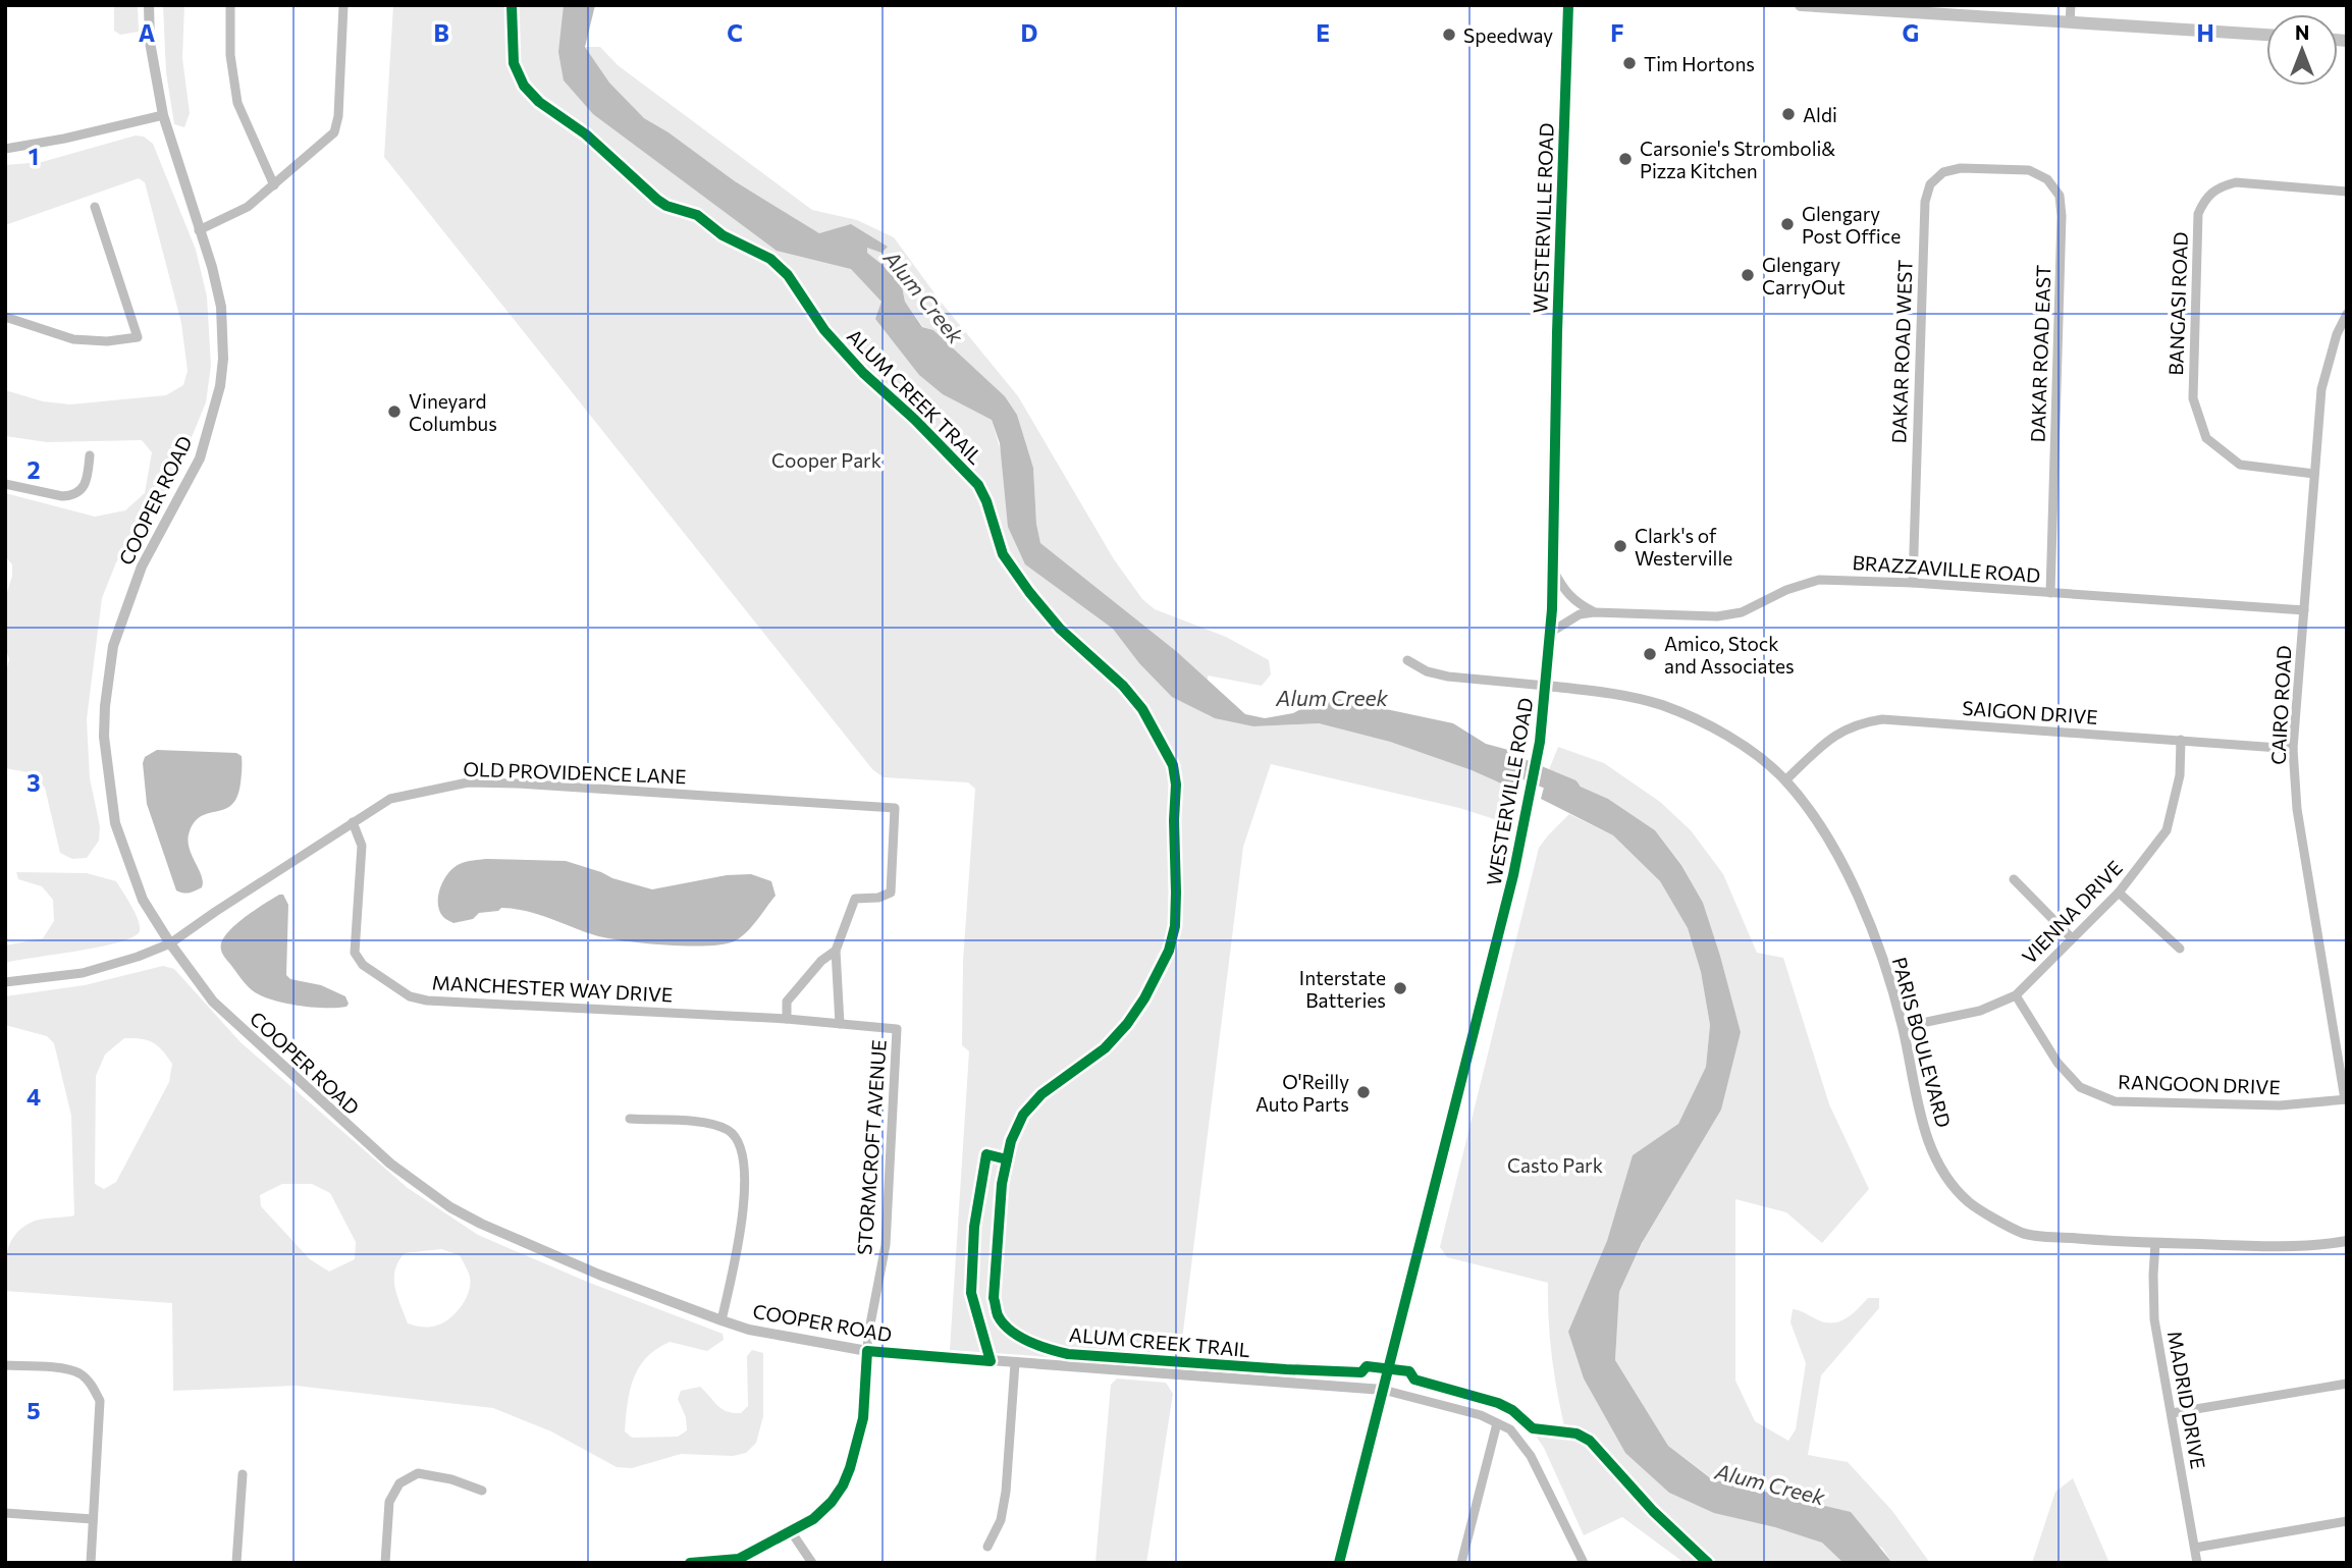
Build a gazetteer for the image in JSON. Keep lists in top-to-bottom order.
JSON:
{
  "streets": {
    "main road": ["WESTERVILLE ROAD"],
    "street": [
      "BANGASI ROAD",
      "DAKAR ROAD WEST",
      "DAKAR ROAD EAST",
      "COOPER ROAD",
      "BRAZZAVILLE ROAD",
      "CAIRO ROAD",
      "SAIGON DRIVE",
      "OLD PROVIDENCE LANE",
      "VIENNA DRIVE",
      "MANCHESTER WAY DRIVE",
      "PARIS BOULEVARD",
      "RANGOON DRIVE",
      "STORMCROFT AVENUE",
      "MADRID DRIVE"
    ],
    "cycle path": ["ALUM CREEK TRAIL"]
  },
  "crossings": [
    ["WESTERVILLE ROAD", "COOPER ROAD"],
    ["WESTERVILLE ROAD", "BRAZZAVILLE ROAD"],
    ["WESTERVILLE ROAD", "PARIS BOULEVARD"],
    ["BANGASI ROAD", "CAIRO ROAD"],
    ["DAKAR ROAD WEST", "DAKAR ROAD EAST"],
    ["DAKAR ROAD WEST", "BRAZZAVILLE ROAD"],
    ["DAKAR ROAD EAST", "BRAZZAVILLE ROAD"],
    ["COOPER ROAD", "OLD PROVIDENCE LANE"],
    ["COOPER ROAD", "STORMCROFT AVENUE"],
    ["BRAZZAVILLE ROAD", "CAIRO ROAD"],
    ["CAIRO ROAD", "SAIGON DRIVE"],
    ["CAIRO ROAD", "RANGOON DRIVE"],
    ["SAIGON DRIVE", "VIENNA DRIVE"],
    ["SAIGON DRIVE", "PARIS BOULEVARD"],
    ["OLD PROVIDENCE LANE", "MANCHESTER WAY DRIVE"],
    ["VIENNA DRIVE", "PARIS BOULEVARD"],
    ["VIENNA DRIVE", "RANGOON DRIVE"],
    ["MANCHESTER WAY DRIVE", "STORMCROFT AVENUE"],
    ["PARIS BOULEVARD", "MADRID DRIVE"]
  ],
  "water": ["Alum Creek"],
  "parks": ["Cooper Park", "Casto Park"],
  "places": [
    "Speedway",
    "Tim Hortons",
    "Aldi",
    "Carsonie's Stromboli& Pizza Kitchen",
    "Glengary Post Office",
    "Glengary CarryOut",
    "Vineyard Columbus",
    "Clark's of Westerville",
    "Amico, Stock and Associates",
    "Interstate Batteries",
    "O'Reilly Auto Parts"
  ],
  "north": "top",
  "grid": {
    "columns": [
      "A",
      "B",
      "C",
      "D",
      "E",
      "F",
      "G",
      "H"
    ],
    "rows": [
      "1",
      "2",
      "3",
      "4",
      "5"
    ]
  }
}
